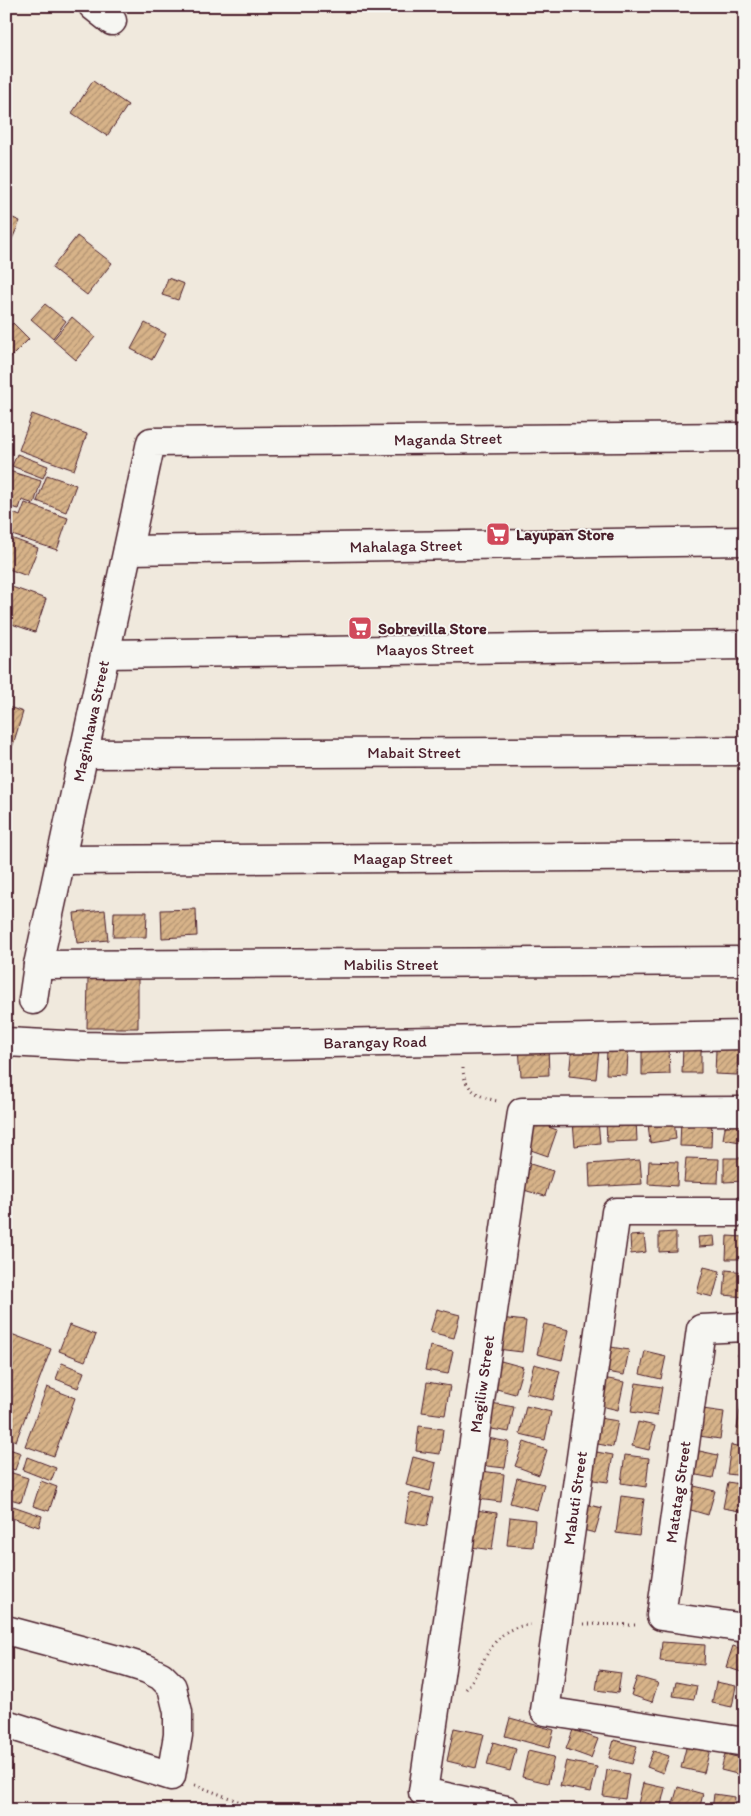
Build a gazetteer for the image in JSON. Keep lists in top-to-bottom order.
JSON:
{
  "streets": {
    "street": [
      "Maganda Street",
      "Mahalaga Street",
      "Maayos Street",
      "Maginhawa Street",
      "Mabait Street",
      "Maagap Street",
      "Mabilis Street",
      "Barangay Road",
      "Magiliw Street",
      "Matatag Street",
      "Mabuti Street"
    ]
  },
  "crossings": [
    ["Maganda Street", "Maginhawa Street"],
    ["Mahalaga Street", "Maginhawa Street"],
    ["Maayos Street", "Maginhawa Street"],
    ["Maginhawa Street", "Mabait Street"],
    ["Maginhawa Street", "Maagap Street"],
    ["Maginhawa Street", "Mabilis Street"]
  ],
  "places": {
    "supermarket": ["Layupan Store", "Sobrevilla Store"]
  }
}
